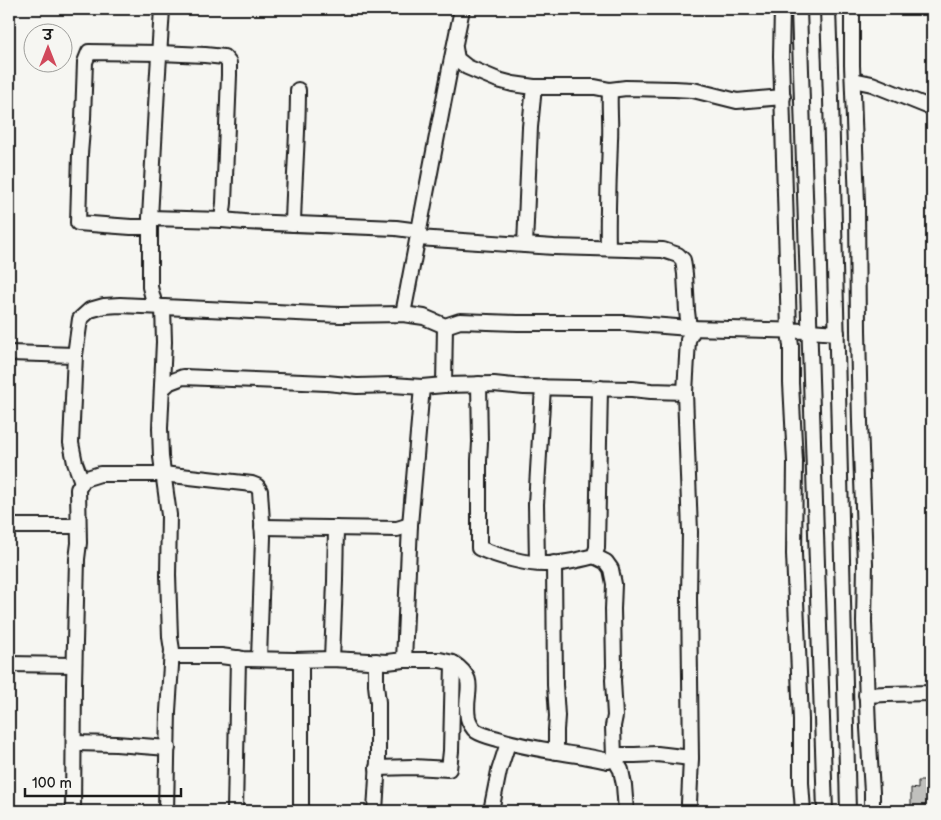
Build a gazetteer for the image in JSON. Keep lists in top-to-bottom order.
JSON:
{
  "scale_bar": "100 m",
  "north": "top"
}
